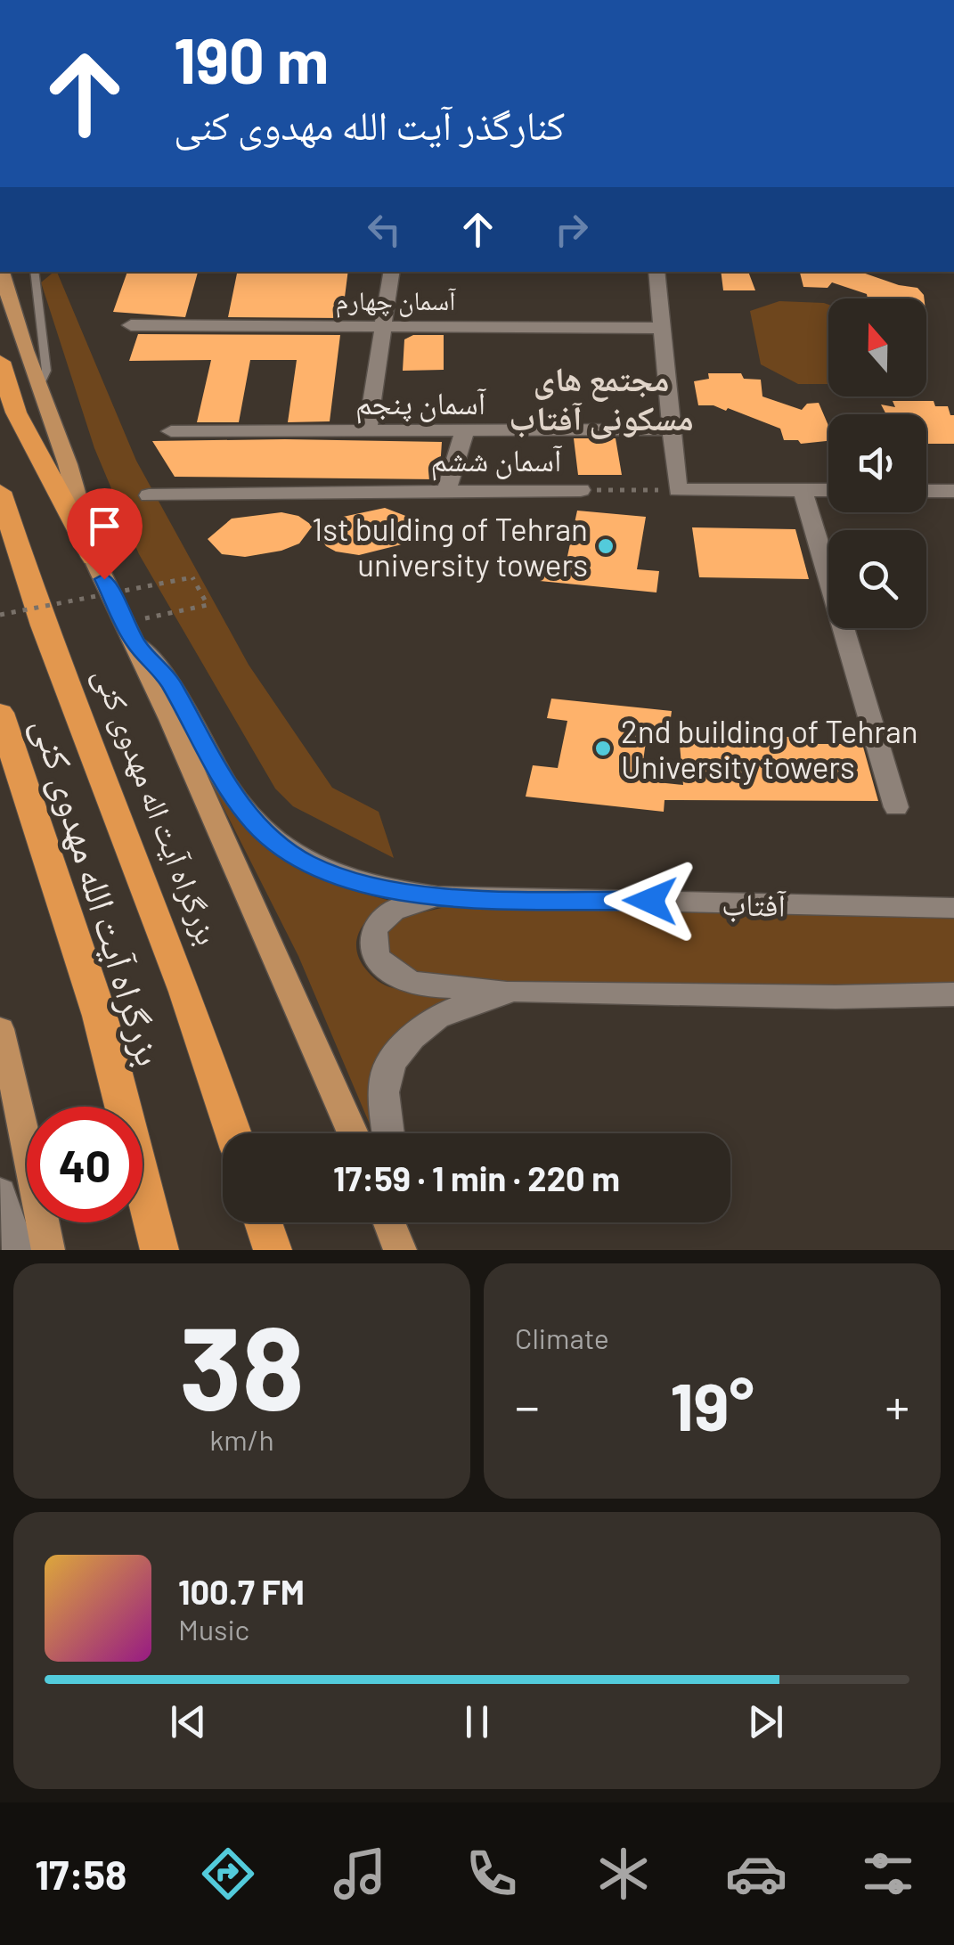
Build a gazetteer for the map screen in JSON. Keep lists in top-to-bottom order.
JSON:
{
  "streets": {
    "highway": ["بزرگراه آیت اله مهدوی کنی", "بزرگراه آیت الله مهدوی کنی"],
    "street": [
      "آسمان چهارم",
      "آسمان پنجم",
      "آسمان ششم",
      "آفتاب"
    ]
  },
  "districts": ["مجتمع های مسکونی آفتاب"],
  "places": ["1st bulding of Tehran university towers", "2nd building of Tehran University towers"],
  "north": "top",
  "page": {
    "turn": ["190 m", "کنارگذر آیت الله مهدوی کنی"],
    "limit": "40",
    "trip": "17:59 · 1 min · 220 m",
    "tile": [
      ["38", "km/h"],
      "Climate"
    ],
    "heat": ["−", "19°", "+"],
    "song": ["100.7 FM", "Music"],
    "tabs": "17:58"
  }
}
